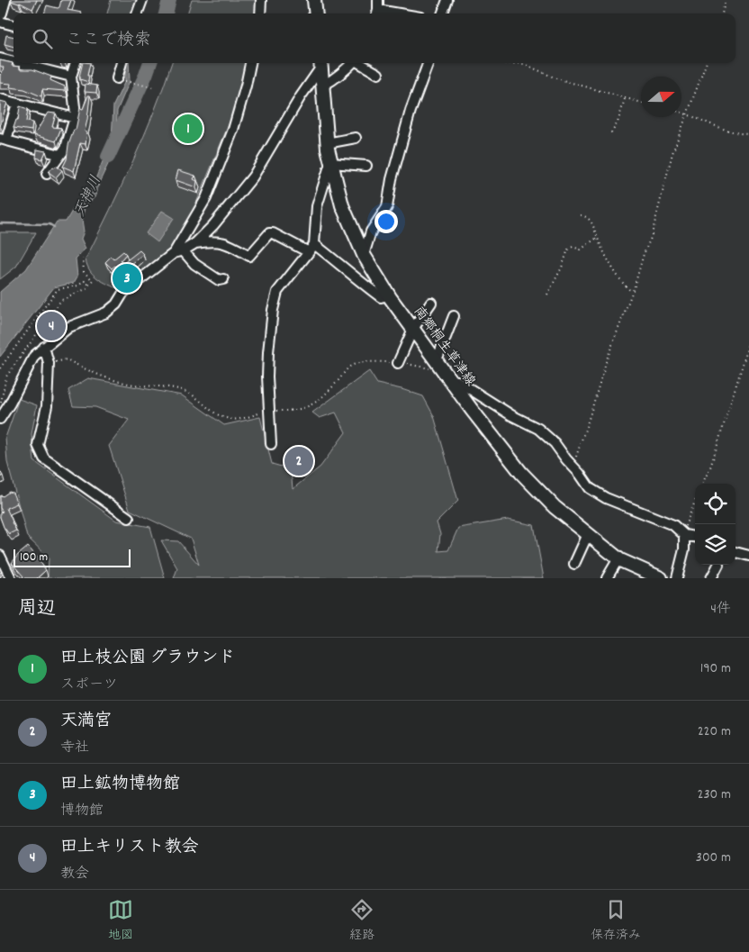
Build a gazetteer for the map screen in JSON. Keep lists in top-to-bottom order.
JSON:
{
  "streets": {
    "main road": ["南郷桐生草津線"]
  },
  "water": ["天神川"],
  "scale_bar": "100 m",
  "north": "right",
  "page": {
    "search": "ここで検索",
    "pins": [
      "1",
      "3",
      "4",
      "2"
    ],
    "scale": "100 m",
    "heading": ["周辺", "4件"],
    "list": [
      {
        "mark": "1",
        "name": "田上枝公園 グラウンド",
        "note": "スポーツ",
        "value": "190 m"
      },
      {
        "mark": "2",
        "name": "天満宮",
        "note": "寺社",
        "value": "220 m"
      },
      {
        "mark": "3",
        "name": "田上鉱物博物館",
        "note": "博物館",
        "value": "230 m"
      },
      {
        "mark": "4",
        "name": "田上キリスト教会",
        "note": "教会",
        "value": "300 m"
      }
    ],
    "nav": ["地図", "経路", "保存済み"]
  }
}
